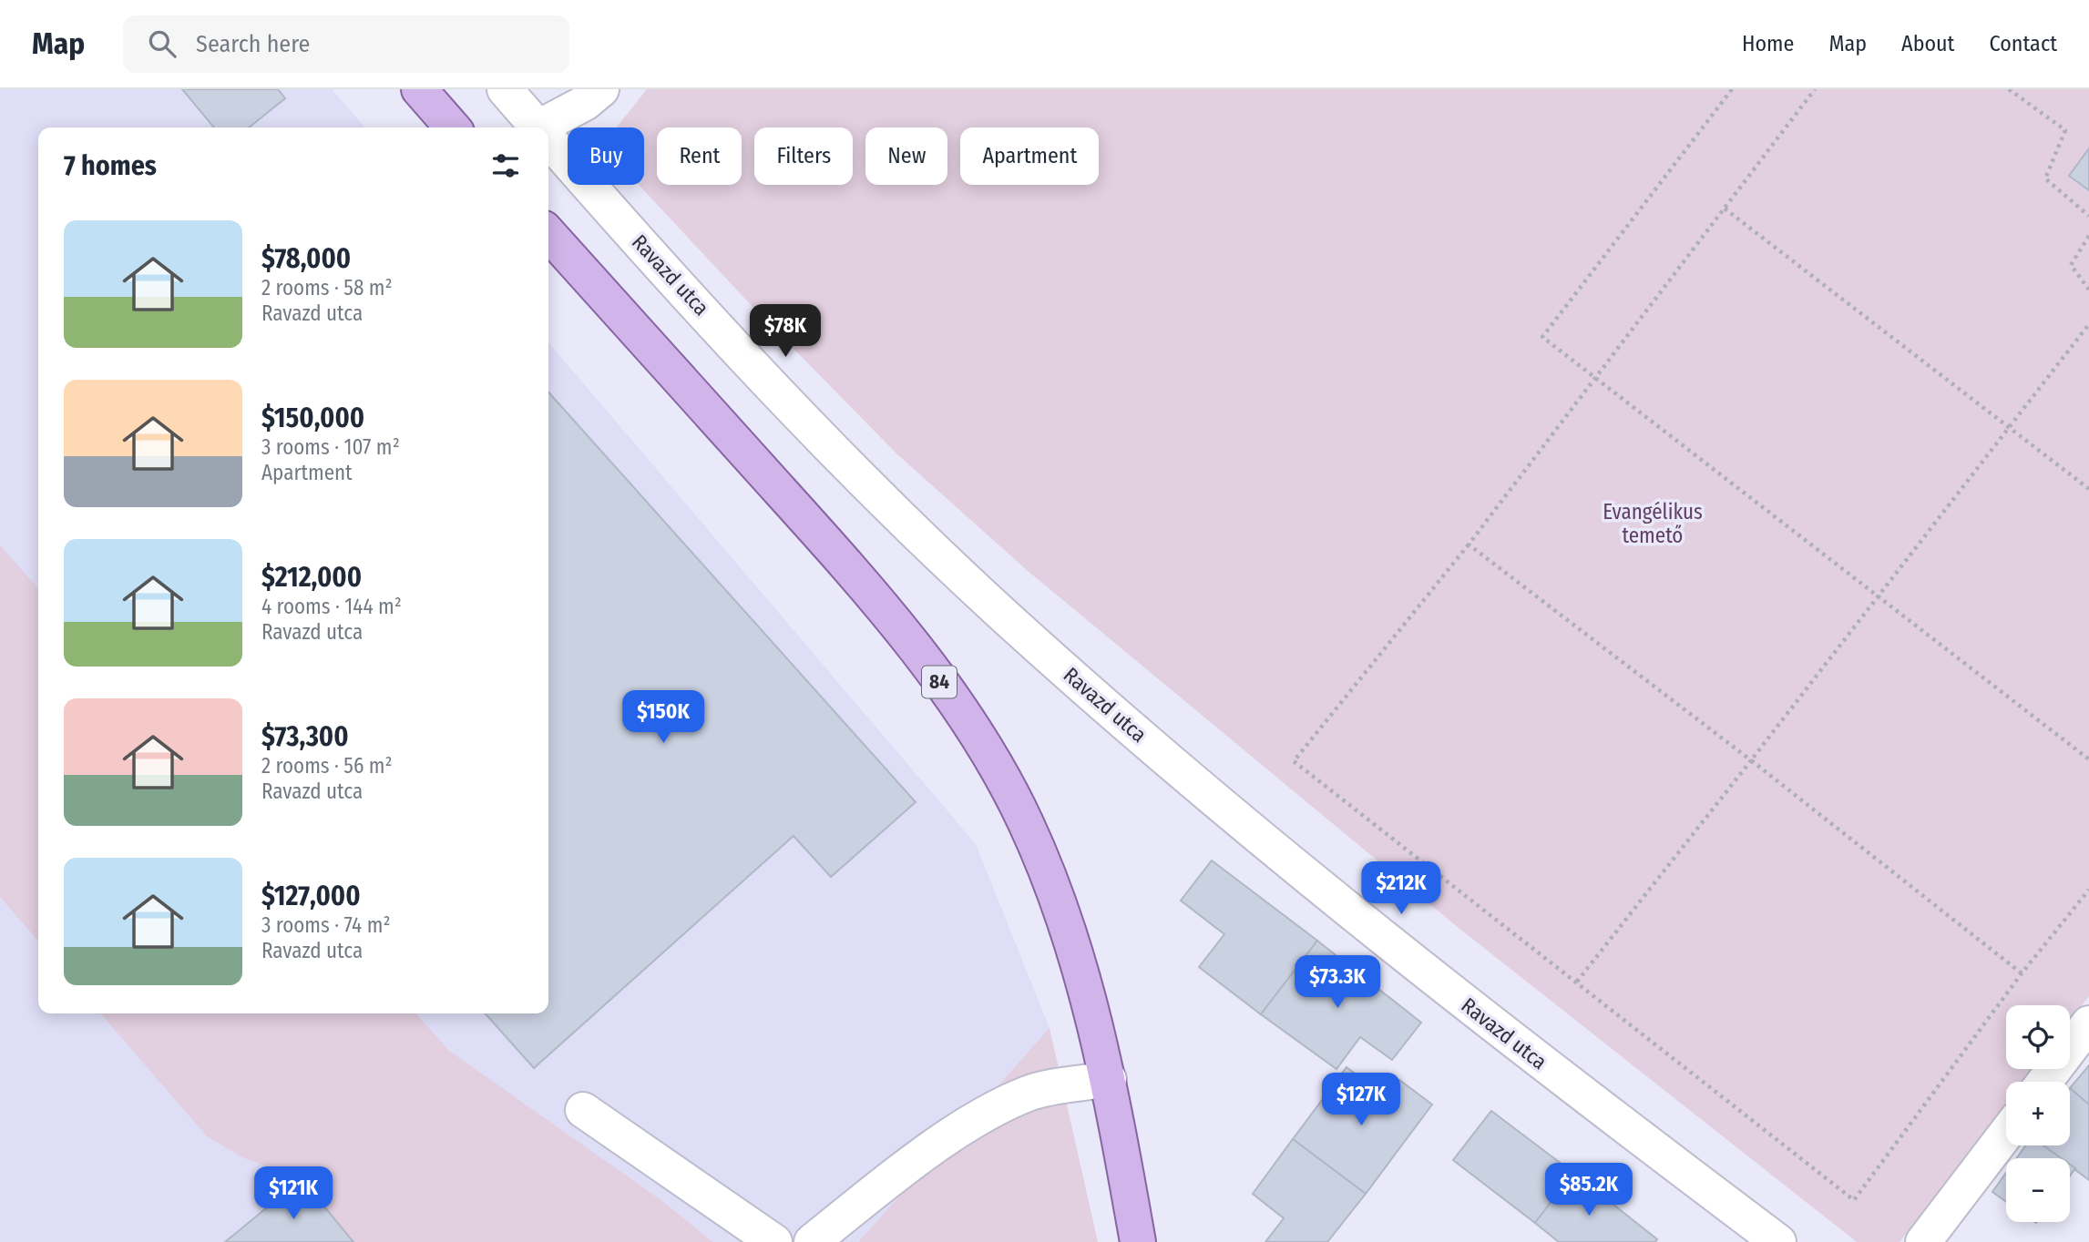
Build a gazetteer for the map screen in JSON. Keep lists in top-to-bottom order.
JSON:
{
  "streets": {
    "main road": ["84"],
    "street": ["Ravazd utca"]
  },
  "parks": ["Evangélikus temető"],
  "page": {
    "header": "Map",
    "search": "Search here",
    "nav": [
      "Home",
      "Map",
      "About",
      "Contact"
    ],
    "chip": [
      "Buy",
      "Rent",
      "Filters",
      "New",
      "Apartment"
    ],
    "heading": "7 homes",
    "list": [
      {
        "name": "$78,000",
        "note": "2 rooms · 58 m² · Ravazd utca"
      },
      {
        "name": "$150,000",
        "note": "3 rooms · 107 m² · Apartment"
      },
      {
        "name": "$212,000",
        "note": "4 rooms · 144 m² · Ravazd utca"
      },
      {
        "name": "$73,300",
        "note": "2 rooms · 56 m² · Ravazd utca"
      },
      {
        "name": "$127,000",
        "note": "3 rooms · 74 m² · Ravazd utca"
      }
    ],
    "price": [
      "$78K",
      "$150K",
      "$212K",
      "$73.3K",
      "$127K",
      "$85.2K",
      "$121K"
    ],
    "map_buttons": ["+", "−"]
  }
}
